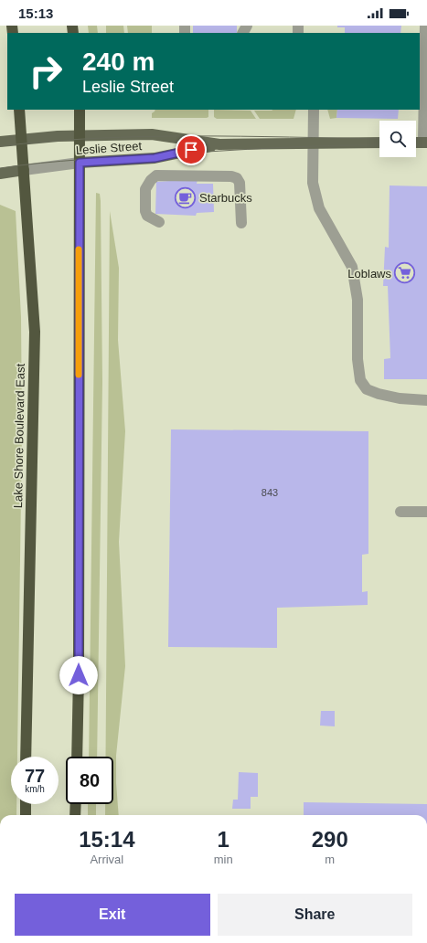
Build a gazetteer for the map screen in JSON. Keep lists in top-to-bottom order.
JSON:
{
  "streets": {
    "highway": ["Lake Shore Boulevard East"],
    "main road": ["Leslie Street"]
  },
  "crossings": [
    ["Leslie Street", "Lake Shore Boulevard East"]
  ],
  "places": {
    "cafe": ["Starbucks"],
    "supermarket": ["Loblaws"]
  },
  "house_numbers": ["843"],
  "page": {
    "status": "15:13",
    "turn": ["240 m", "Leslie Street"],
    "speed": "77 km/h",
    "limit": "80",
    "eta": [
      "15:14",
      "Arrival",
      "1",
      "min",
      "290",
      "m"
    ],
    "buttons": ["Exit", "Share"]
  }
}
